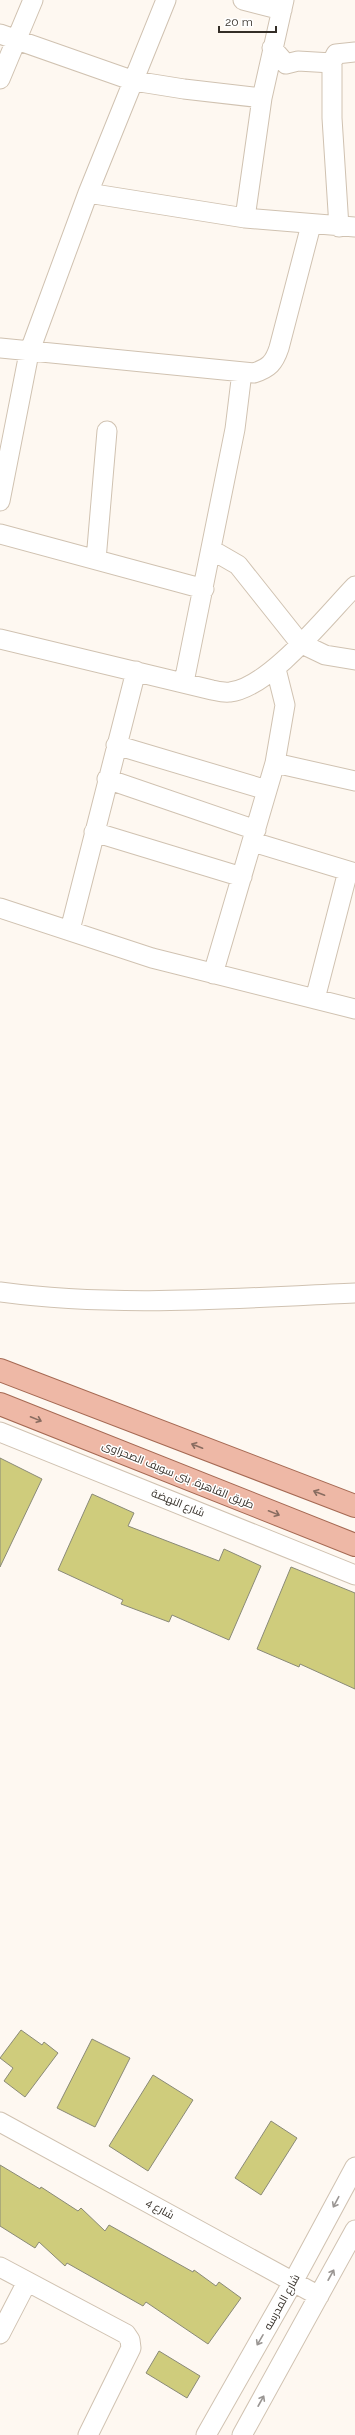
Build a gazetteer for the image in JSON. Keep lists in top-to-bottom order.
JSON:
{
  "streets": {
    "main road": ["طريق القاهرة, بنى سويف الصحراوى"],
    "street": ["شارع النهضة", "شارع 4", "شارع المدرسه"]
  },
  "crossings": [
    ["شارع 4", "شارع المدرسه"]
  ],
  "scale_bar": "20 m"
}
